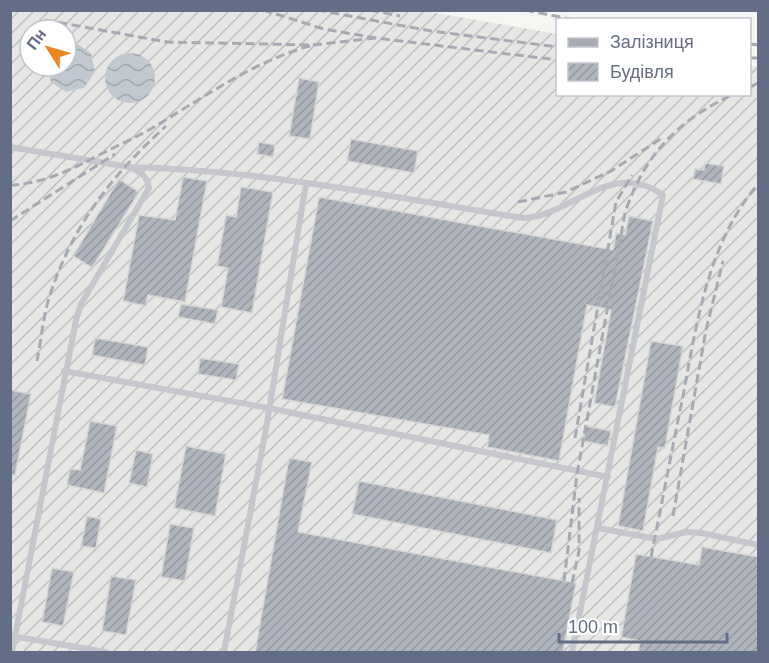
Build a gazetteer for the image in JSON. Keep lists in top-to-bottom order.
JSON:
{
  "legend": ["Залізниця", "Будівля"],
  "scale_bar": "100 m",
  "north": "top left"
}
